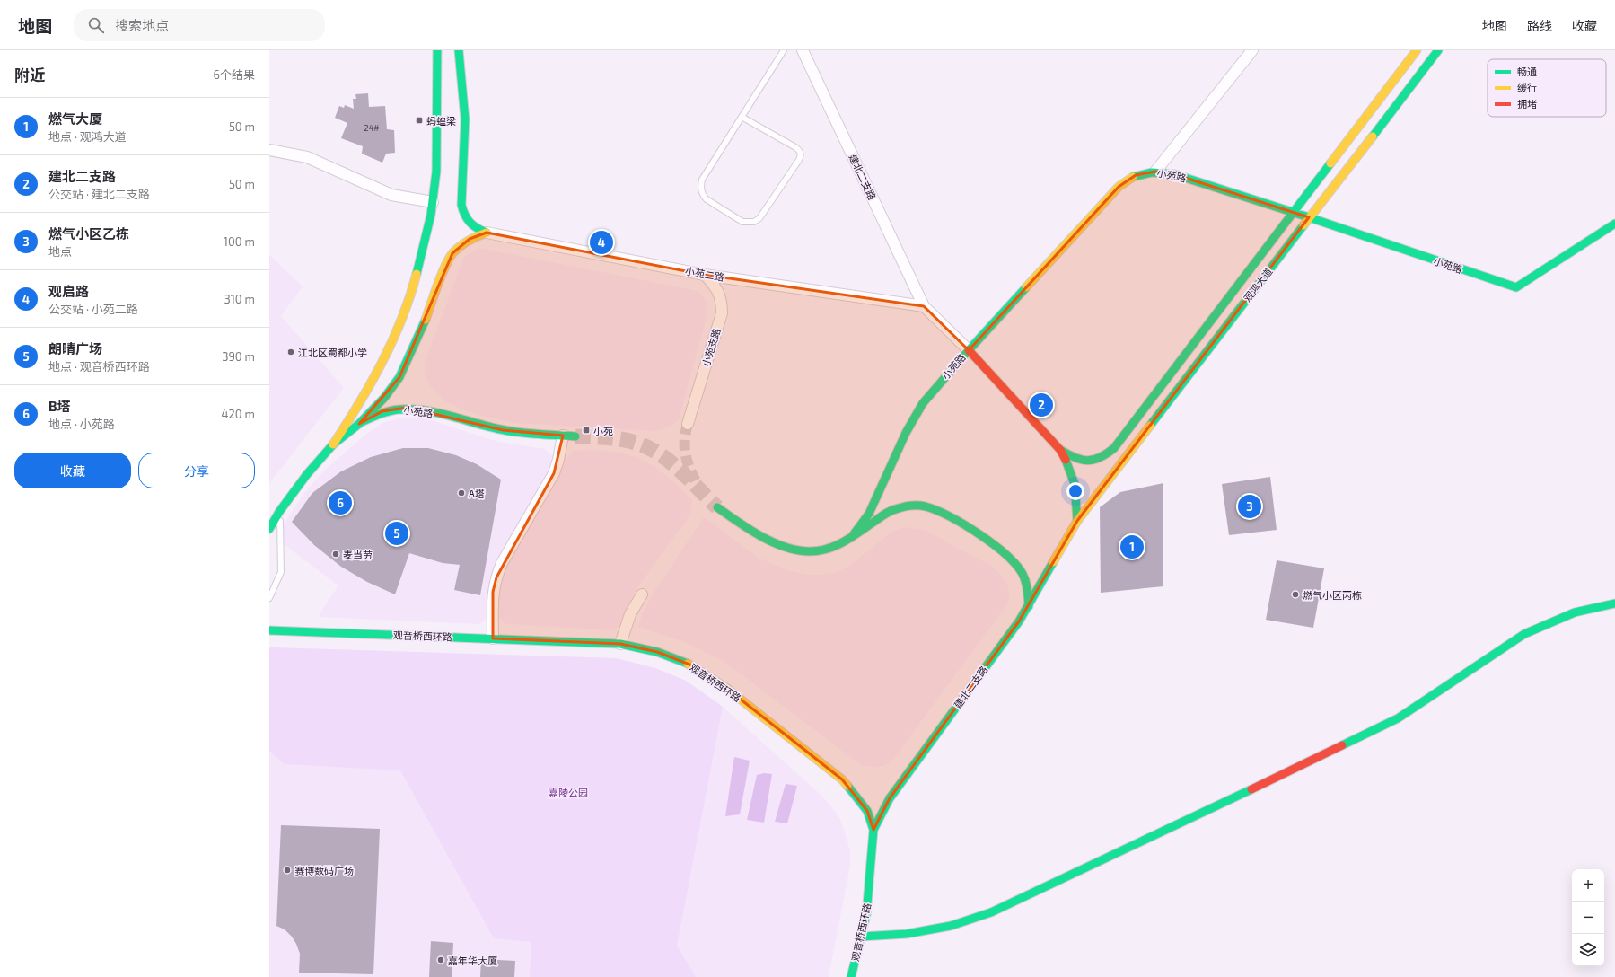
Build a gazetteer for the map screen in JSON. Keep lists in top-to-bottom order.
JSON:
{
  "streets": {
    "main road": [
      "小苑路",
      "建北二支路",
      "观鸿大道",
      "观音桥西环路"
    ],
    "street": ["小苑二路", "小苑支路"]
  },
  "crossings": [
    ["小苑路", "建北二支路"],
    ["小苑路", "观鸿大道"],
    ["建北二支路", "小苑二路"],
    ["建北二支路", "观鸿大道"],
    ["建北二支路", "观音桥西环路"],
    ["小苑二路", "小苑支路"]
  ],
  "parks": ["嘉陵公园"],
  "places": {
    "transit": ["蚂蝗梁", "小苑"],
    "other": [
      "江北区蜀都小学",
      "A塔",
      "麦当劳",
      "燃气小区丙栋",
      "赛博数码广场",
      "嘉年华大厦"
    ]
  },
  "house_numbers": ["24#"],
  "legend": ["畅通", "缓行", "拥堵"],
  "page": {
    "header": "地图",
    "search": "搜索地点",
    "nav": ["地图", "路线", "收藏"],
    "heading": ["附近", "6个结果"],
    "list": [
      {
        "mark": "1",
        "name": "燃气大厦",
        "note": "地点 · 观鸿大道",
        "value": "50 m"
      },
      {
        "mark": "2",
        "name": "建北二支路",
        "note": "公交站 · 建北二支路",
        "value": "50 m"
      },
      {
        "mark": "3",
        "name": "燃气小区乙栋",
        "note": "地点",
        "value": "100 m"
      },
      {
        "mark": "4",
        "name": "观启路",
        "note": "公交站 · 小苑二路",
        "value": "310 m"
      },
      {
        "mark": "5",
        "name": "朗晴广场",
        "note": "地点 · 观音桥西环路",
        "value": "390 m"
      },
      {
        "mark": "6",
        "name": "B塔",
        "note": "地点 · 小苑路",
        "value": "420 m"
      }
    ],
    "pins": [
      "4",
      "2",
      "6",
      "3",
      "5",
      "1"
    ],
    "buttons": ["收藏", "分享"],
    "map_buttons": ["+", "−"]
  }
}
